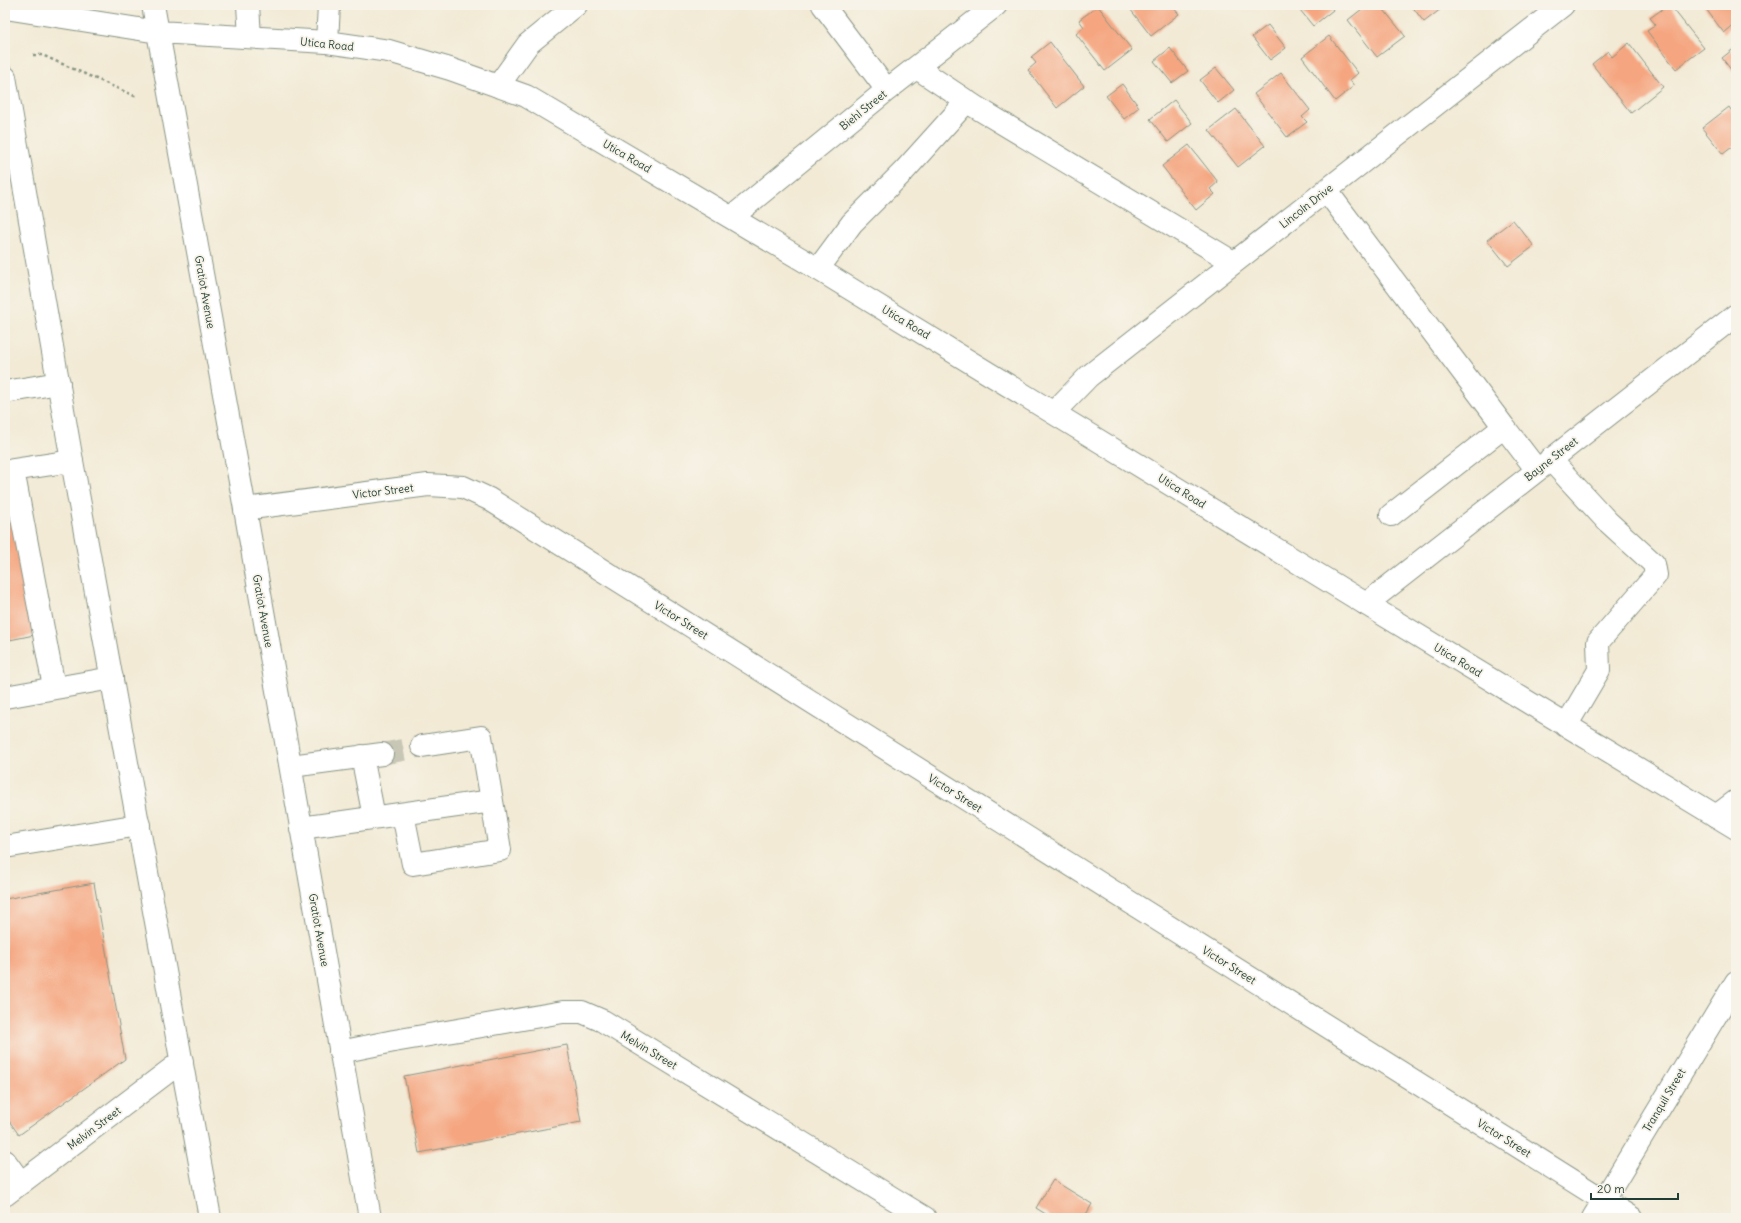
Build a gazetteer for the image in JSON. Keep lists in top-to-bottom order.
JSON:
{
  "streets": {
    "main road": [
      "Utica Road",
      "Biehl Street",
      "Lincoln Drive",
      "Gratiot Avenue",
      "Bayne Street",
      "Victor Street",
      "Melvin Street",
      "Tranquil Street"
    ]
  },
  "crossings": [
    ["Utica Road", "Biehl Street"],
    ["Utica Road", "Lincoln Drive"],
    ["Utica Road", "Gratiot Avenue"],
    ["Utica Road", "Bayne Street"],
    ["Gratiot Avenue", "Victor Street"],
    ["Gratiot Avenue", "Melvin Street"],
    ["Victor Street", "Tranquil Street"]
  ],
  "scale_bar": "20 m"
}
